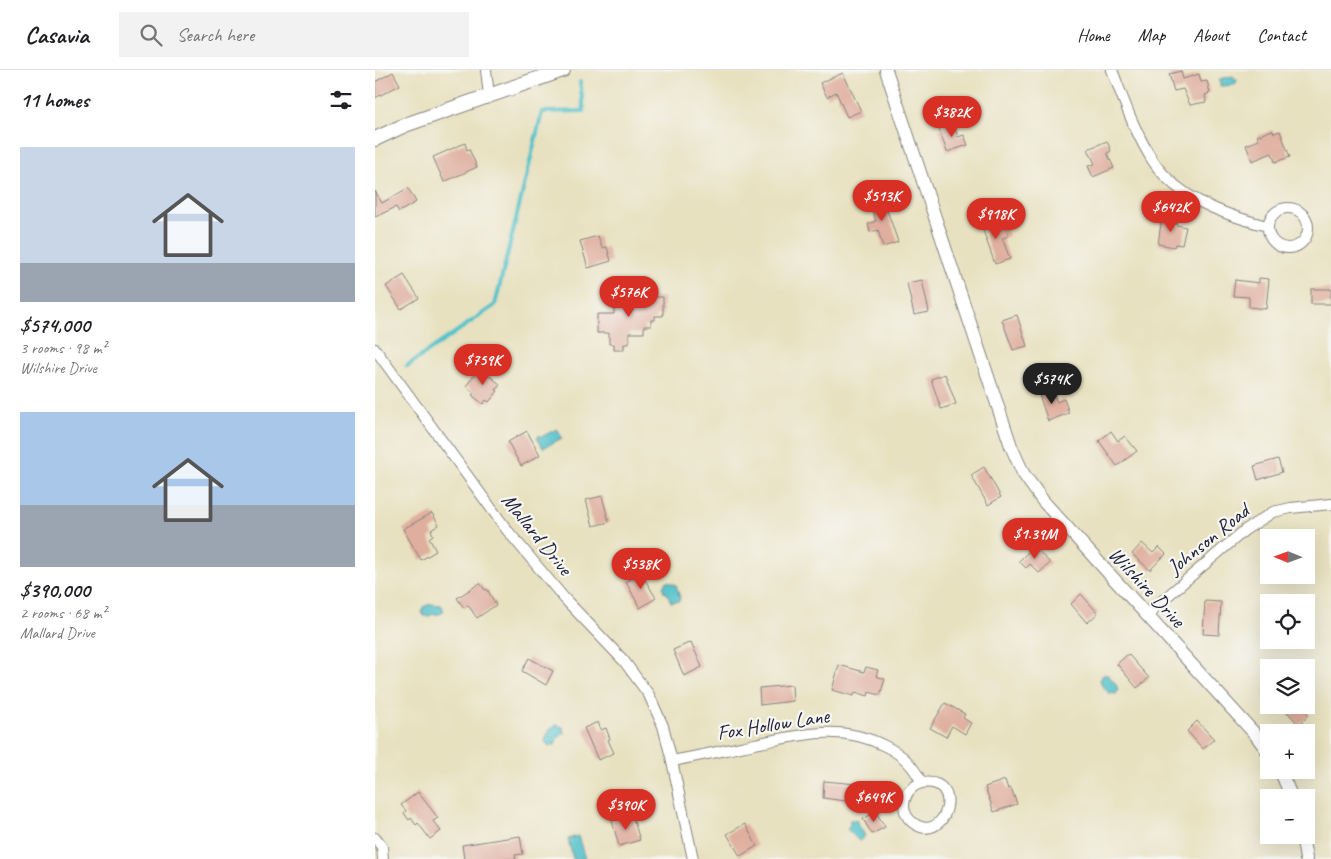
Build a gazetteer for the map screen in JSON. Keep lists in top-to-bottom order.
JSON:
{
  "streets": {
    "street": [
      "Mallard Drive",
      "Johnson Road",
      "Wilshire Drive",
      "Fox Hollow Lane"
    ]
  },
  "crossings": [
    ["Mallard Drive", "Fox Hollow Lane"],
    ["Johnson Road", "Wilshire Drive"]
  ],
  "north": "left",
  "page": {
    "header": "Casavia",
    "search": "Search here",
    "nav": [
      "Home",
      "Map",
      "About",
      "Contact"
    ],
    "heading": "11 homes",
    "price": [
      "$382K",
      "$513K",
      "$642K",
      "$918K",
      "$576K",
      "$759K",
      "$574K",
      "$1.39M",
      "$538K",
      "$649K",
      "$390K"
    ],
    "list": [
      {
        "name": "$574,000",
        "note": "3 rooms · 98 m² · Wilshire Drive"
      },
      {
        "name": "$390,000",
        "note": "2 rooms · 68 m² · Mallard Drive"
      }
    ],
    "map_buttons": ["+", "−"]
  }
}
